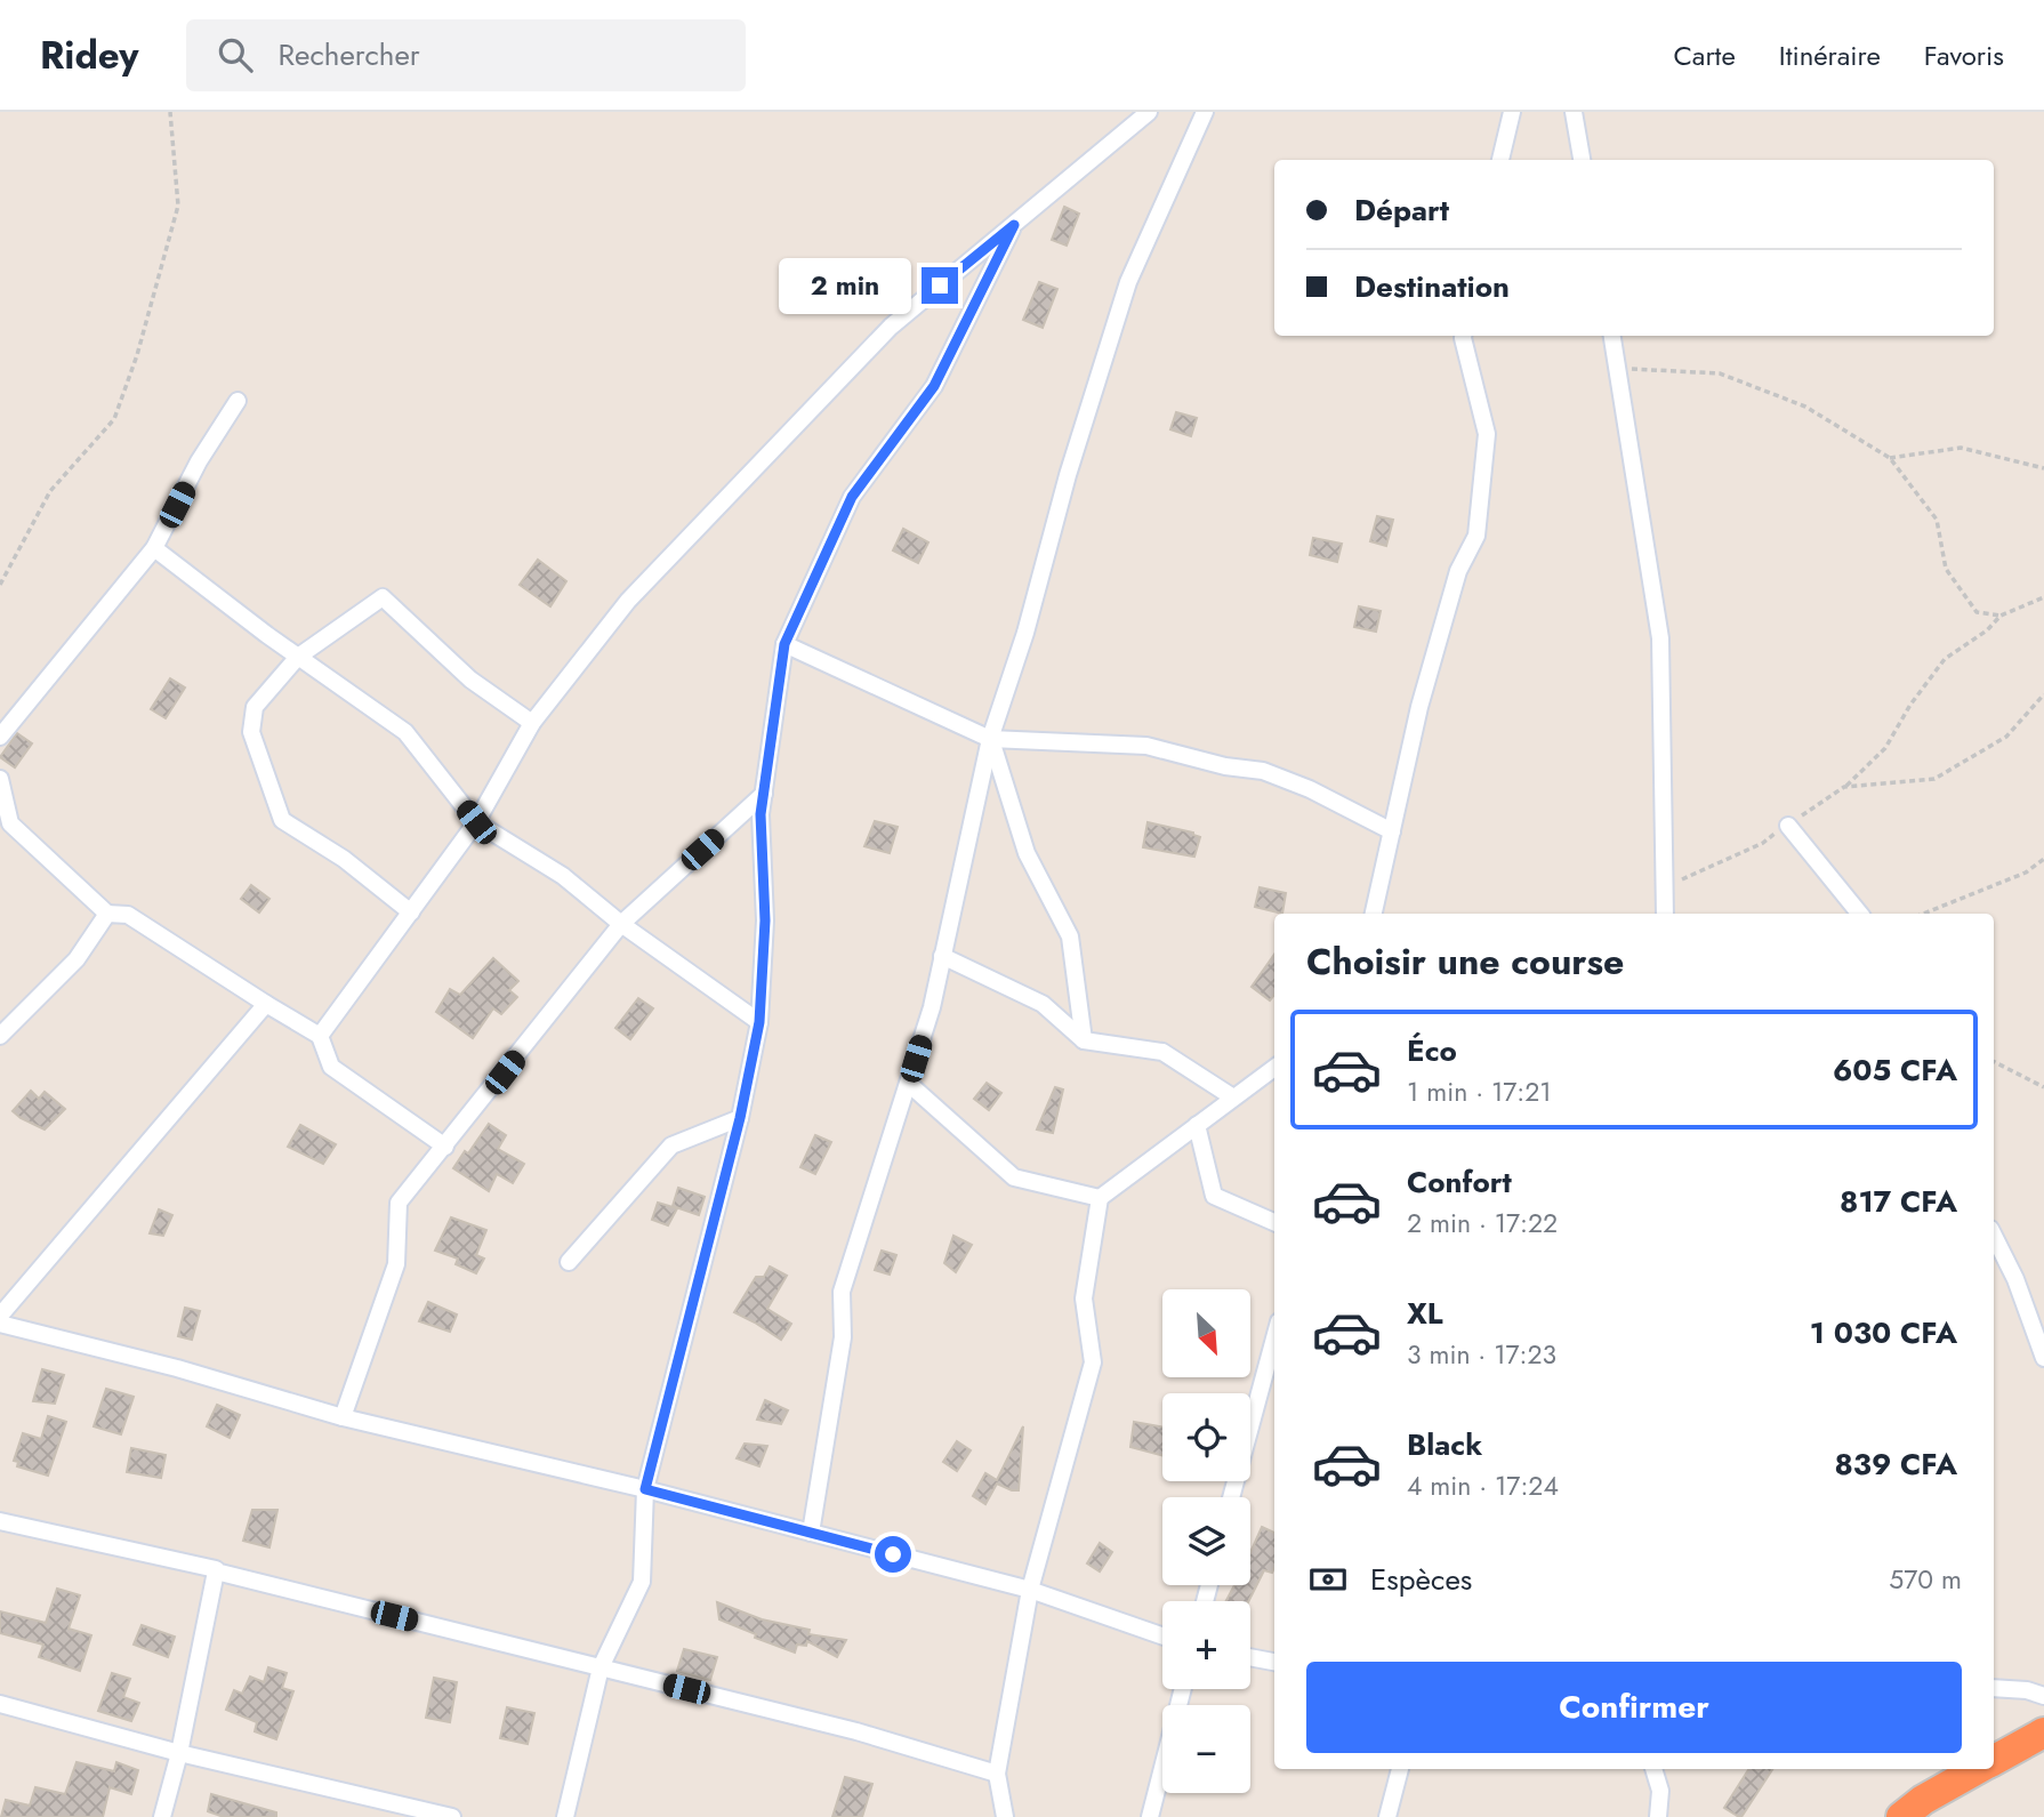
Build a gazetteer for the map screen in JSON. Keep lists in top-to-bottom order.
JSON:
{
  "north": "bottom right",
  "page": {
    "header": "Ridey",
    "search": "Rechercher",
    "nav": ["Carte", "Itinéraire", "Favoris"],
    "banner": ["Départ", "Destination"],
    "bubble": "2 min",
    "heading": "Choisir une course",
    "list": [
      {
        "name": "Éco",
        "note": "1 min · 17:21",
        "value": "605 CFA"
      },
      {
        "name": "Confort",
        "note": "2 min · 17:22",
        "value": "817 CFA"
      },
      {
        "name": "XL",
        "note": "3 min · 17:23",
        "value": "1 030 CFA"
      },
      {
        "name": "Black",
        "note": "4 min · 17:24",
        "value": "839 CFA"
      }
    ],
    "map_buttons": ["+", "−"],
    "pay": ["Espèces", "570 m"],
    "buttons": "Confirmer"
  }
}
